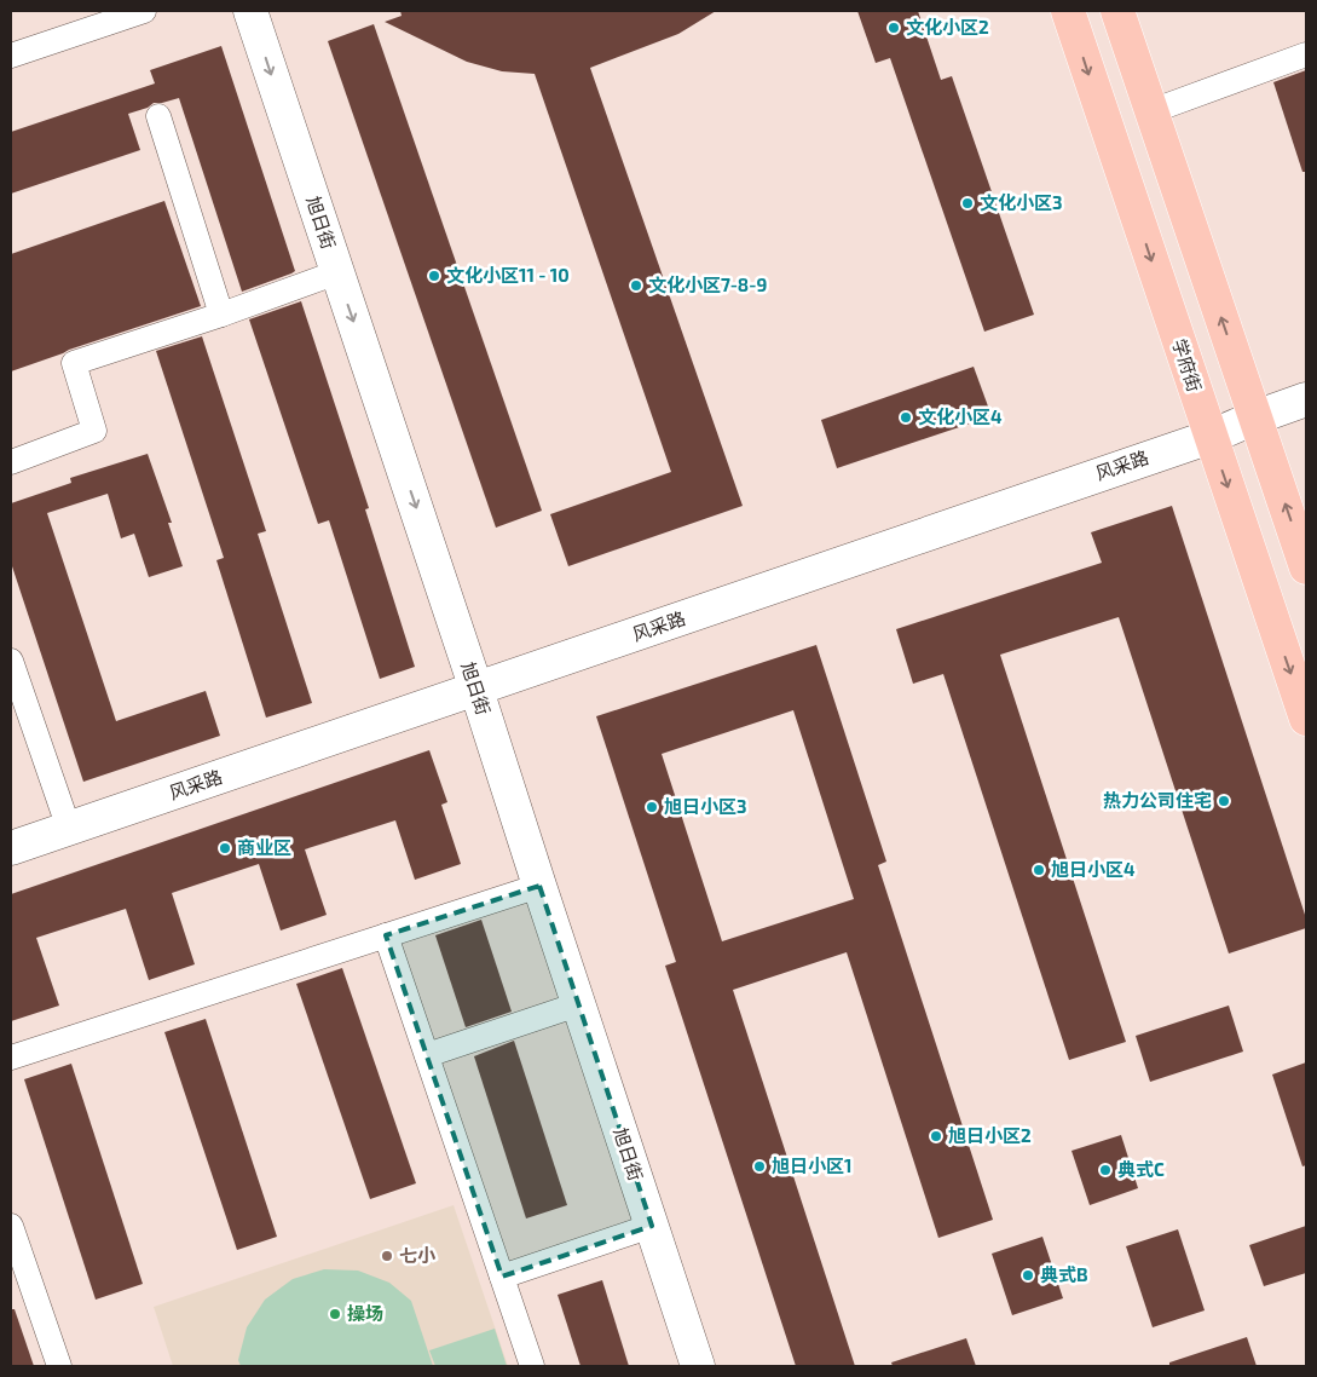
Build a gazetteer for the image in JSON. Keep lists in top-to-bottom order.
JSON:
{
  "streets": {
    "main road": ["旭日街", "学府街", "风采路"]
  },
  "crossings": [
    ["旭日街", "风采路"],
    ["学府街", "风采路"]
  ],
  "one_way": ["旭日街"],
  "places": [
    "文化小区2",
    "文化小区3",
    "文化小区11 - 10",
    "文化小区7-8-9",
    "文化小区4",
    "热力公司住宅",
    "旭日小区3",
    "商业区",
    "旭日小区4",
    "旭日小区2",
    "旭日小区1",
    "典式C",
    "七小",
    "典式B",
    "操场"
  ]
}
